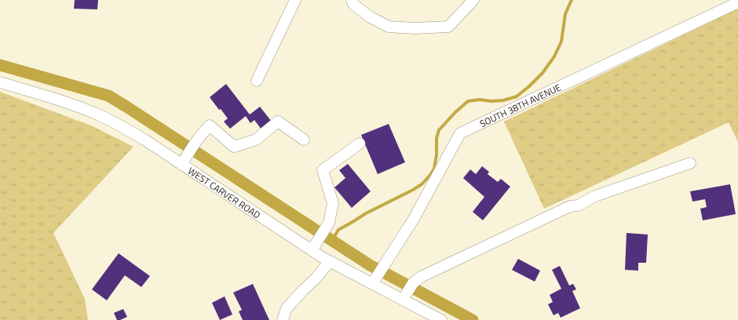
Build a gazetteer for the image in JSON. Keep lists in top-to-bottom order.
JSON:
{
  "streets": {
    "street": ["SOUTH 38TH AVENUE", "WEST CARVER ROAD"]
  },
  "crossings": [
    ["SOUTH 38TH AVENUE", "WEST CARVER ROAD"]
  ]
}
